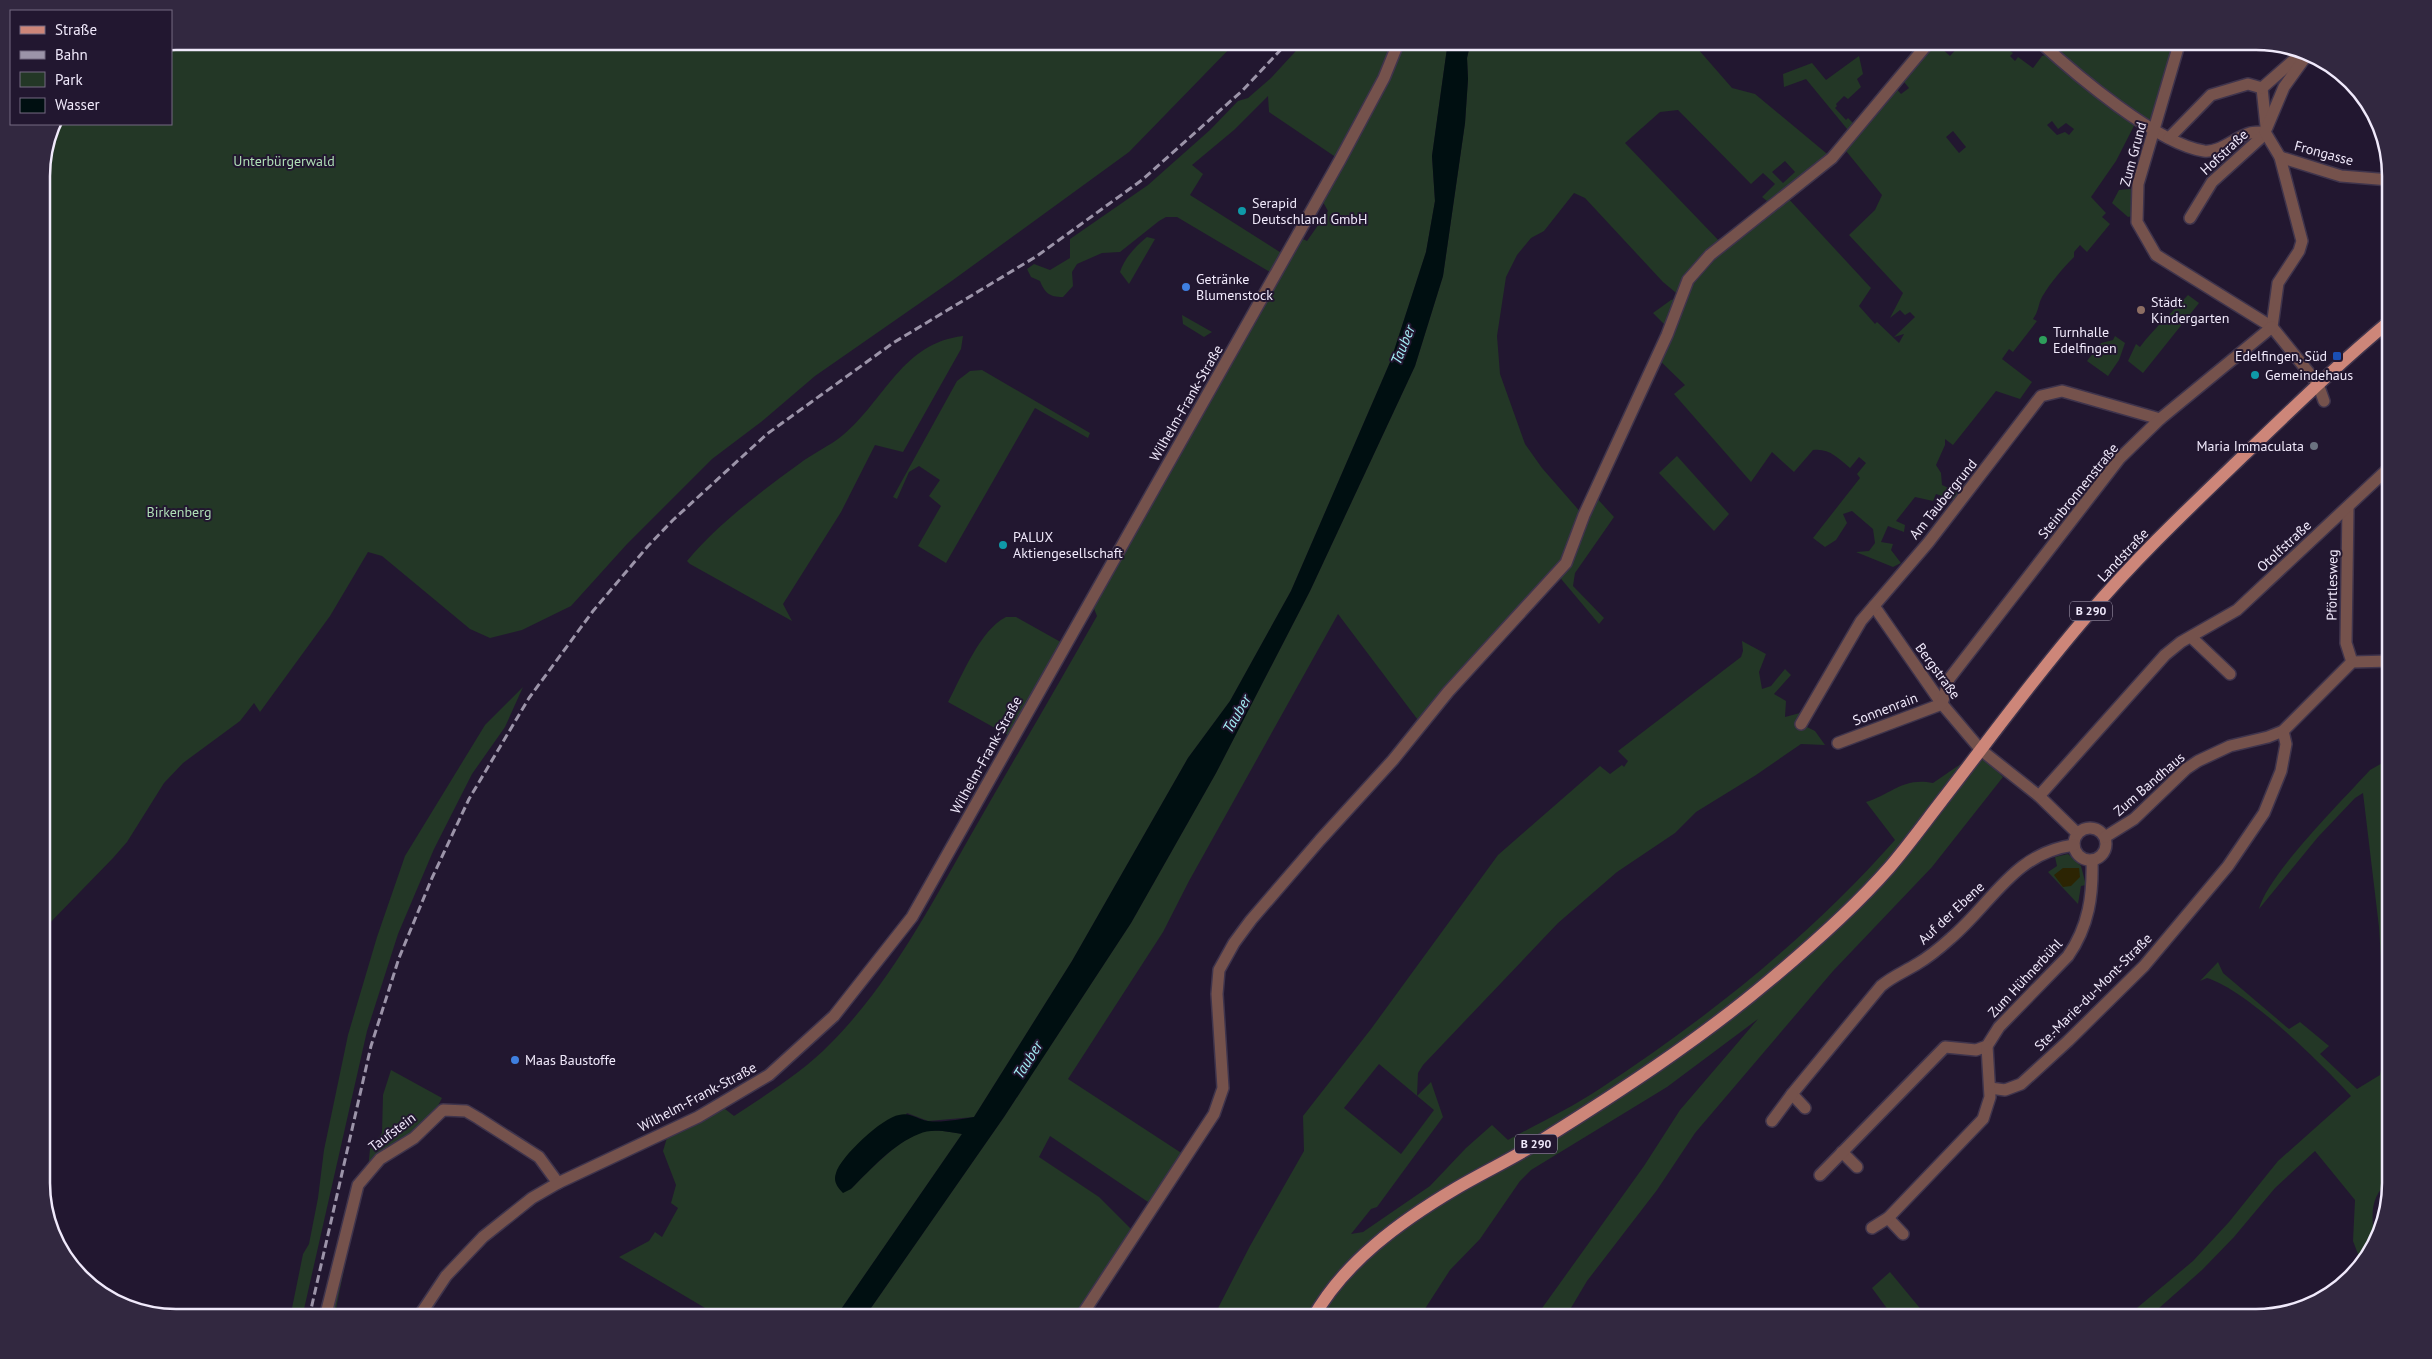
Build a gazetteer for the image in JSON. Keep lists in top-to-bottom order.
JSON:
{
  "streets": {
    "main road": ["Landstraße", "B 290"],
    "street": [
      "Hofstraße",
      "Frongasse",
      "Zum Grund",
      "Wilhelm-Frank-Straße",
      "Steinbronnenstraße",
      "Am Taubergrund",
      "Otolfstraße",
      "Pförtlesweg",
      "Bergstraße",
      "Sonnenrain",
      "Zum Bandhaus",
      "Auf der Ebene",
      "Zum Hühnerbühl",
      "Ste.-Marie-du-Mont-Straße",
      "Taufstein"
    ]
  },
  "crossings": [
    ["Zum Grund", "Steinbronnenstraße"],
    ["Zum Grund", "Landstraße"],
    ["Wilhelm-Frank-Straße", "Taufstein"],
    ["Steinbronnenstraße", "Am Taubergrund"],
    ["Steinbronnenstraße", "Bergstraße"],
    ["Steinbronnenstraße", "Sonnenrain"],
    ["Am Taubergrund", "Bergstraße"],
    ["Otolfstraße", "Pförtlesweg"],
    ["Landstraße", "Bergstraße"],
    ["Pförtlesweg", "Zum Bandhaus"],
    ["Bergstraße", "Sonnenrain"],
    ["Zum Bandhaus", "Auf der Ebene"],
    ["Zum Bandhaus", "Zum Hühnerbühl"],
    ["Zum Bandhaus", "Ste.-Marie-du-Mont-Straße"],
    ["Auf der Ebene", "Zum Hühnerbühl"]
  ],
  "water": ["Tauber"],
  "parks": ["Unterbürgerwald", "Birkenberg"],
  "places": {
    "other": [
      "Serapid Deutschland GmbH",
      "Getränke Blumenstock",
      "Städt. Kindergarten",
      "Turnhalle Edelfingen",
      "Gemeindehaus",
      "Maria Immaculata",
      "PALUX Aktiengesellschaft",
      "Maas Baustoffe"
    ],
    "transit": ["Edelfingen, Süd"]
  },
  "legend": [
    "Straße",
    "Bahn",
    "Park",
    "Wasser"
  ]
}
